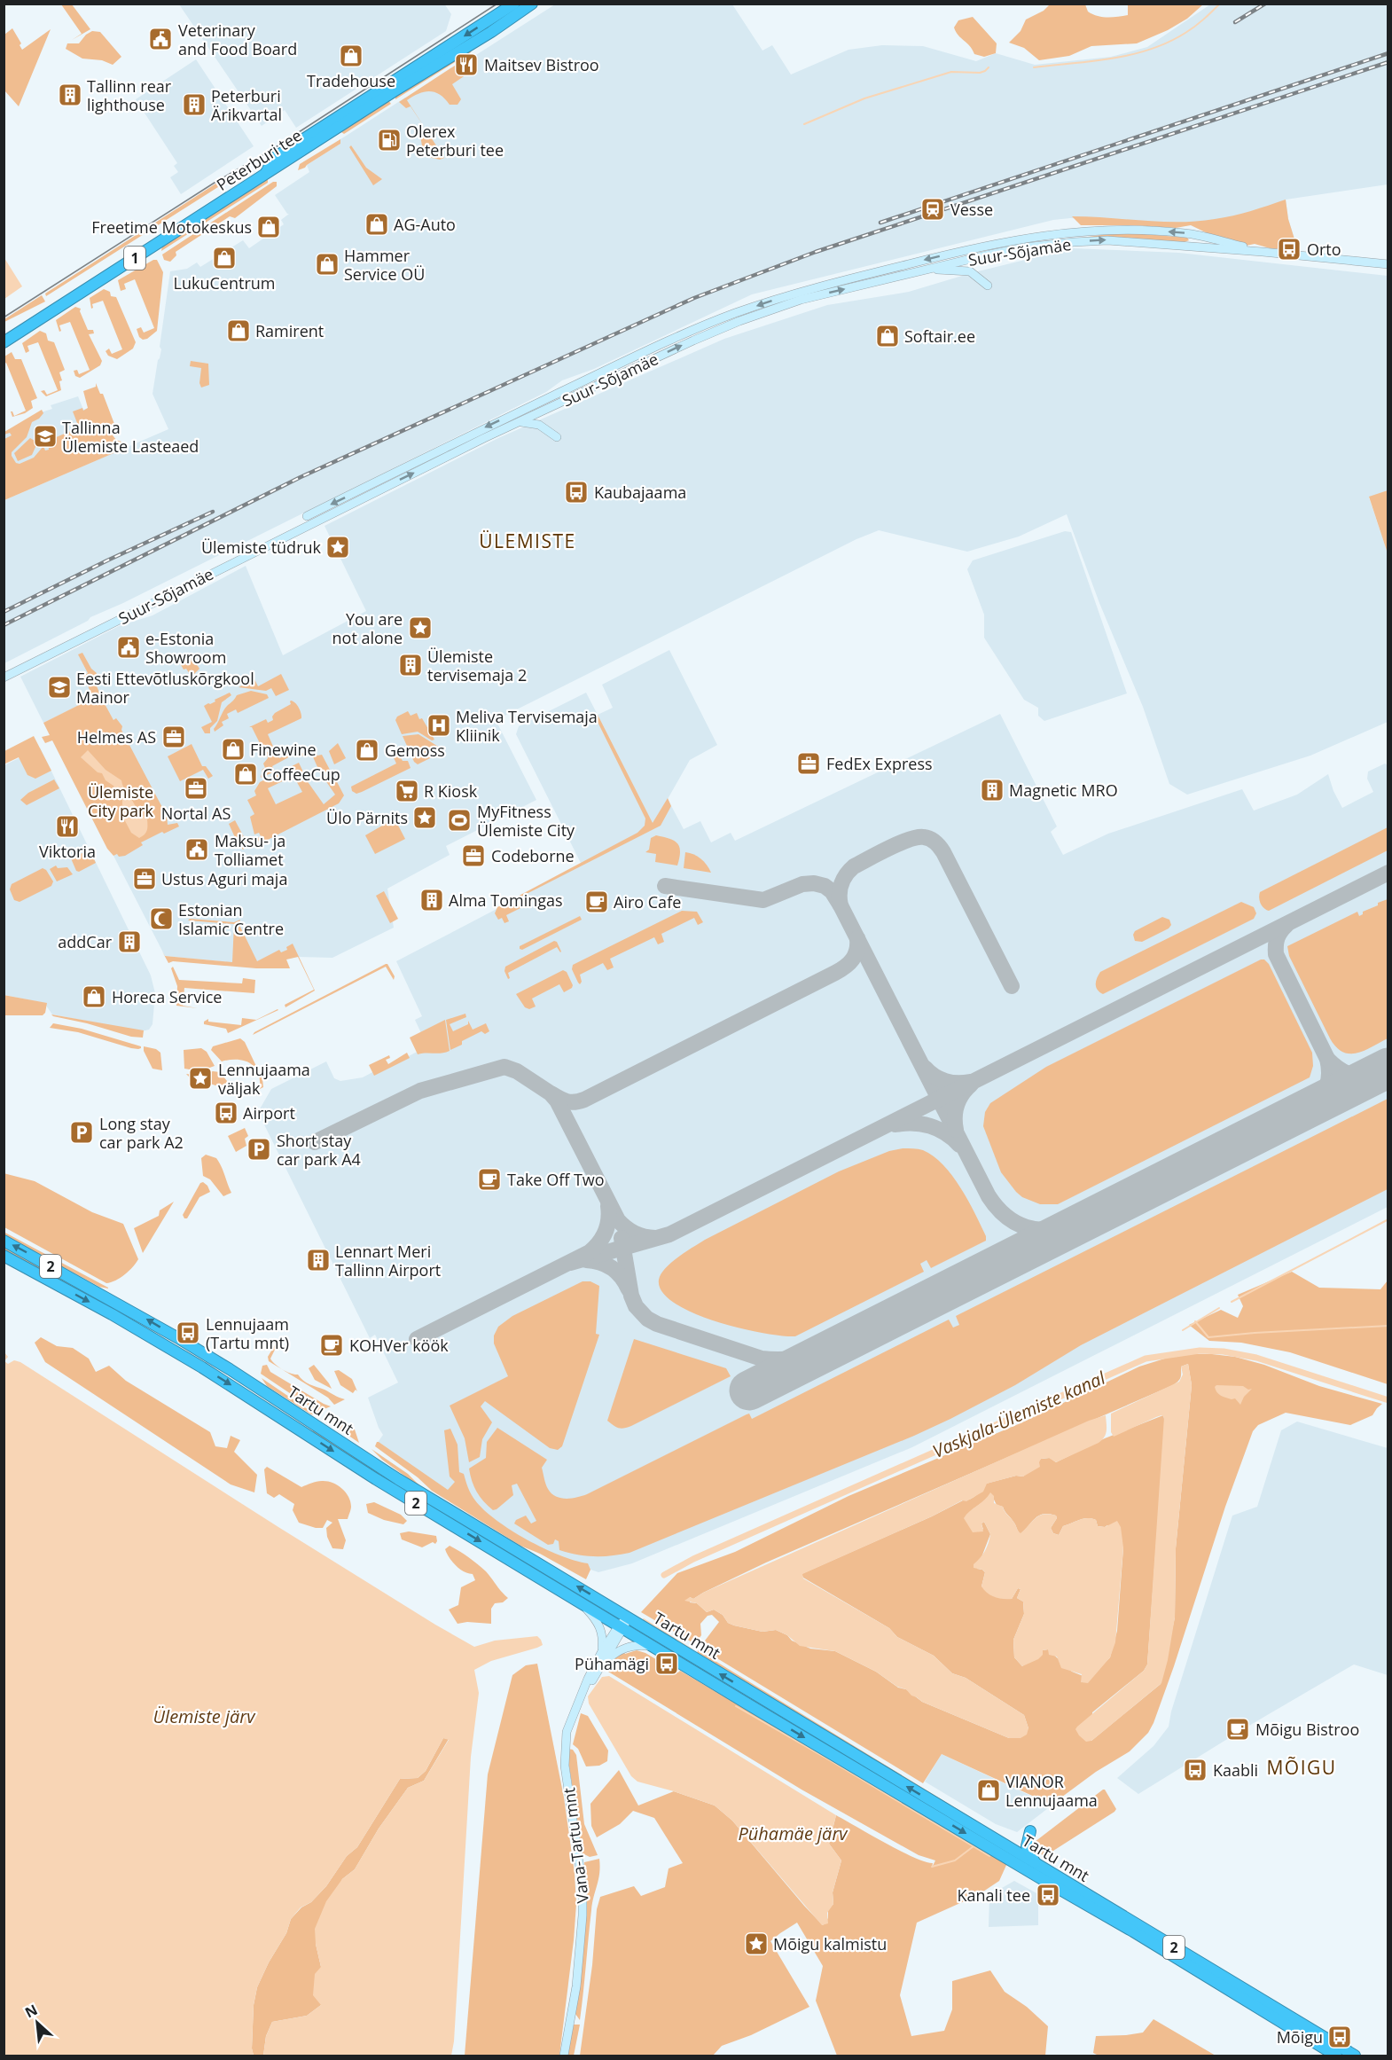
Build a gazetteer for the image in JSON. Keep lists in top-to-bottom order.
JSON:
{
  "streets": {
    "highway": [
      "Peterburi tee",
      "1",
      "2",
      "Tartu mnt"
    ],
    "main road": ["Suur-Sõjamäe", "Vana-Tartu mnt"]
  },
  "crossings": [
    ["Tartu mnt", "Vana-Tartu mnt"]
  ],
  "districts": ["ÜLEMISTE", "MÕIGU"],
  "water": ["Vaskjala-Ülemiste kanal", "Ülemiste järv", "Pühamäe järv"],
  "parks": ["Ülemiste City park"],
  "places": {
    "public building": ["Veterinary and Food Board", "e-Estonia Showroom", "Maksu- ja Tolliamet"],
    "shop": [
      "Tradehouse",
      "AG-Auto",
      "Freetime Motokeskus",
      "LukuCentrum",
      "Hammer Service OÜ",
      "Ramirent",
      "Softair.ee",
      "Finewine",
      "Gemoss",
      "CoffeeCup",
      "Horeca Service",
      "VIANOR Lennujaama"
    ],
    "restaurant": ["Maitsev Bistroo", "Viktoria"],
    "building": [
      "Tallinn rear lighthouse",
      "Peterburi Ärikvartal",
      "Ülemiste tervisemaja 2",
      "Magnetic MRO",
      "Alma Tomingas",
      "addCar",
      "Lennart Meri Tallinn Airport"
    ],
    "fuel station": ["Olerex Peterburi tee"],
    "station": ["Vesse"],
    "bus stop": [
      "Orto",
      "Kaubajaama",
      "Airport",
      "Lennujaam (Tartu mnt)",
      "Pühamägi",
      "Kaabli",
      "Kanali tee",
      "Mõigu"
    ],
    "school or university": ["Tallinna Ülemiste Lasteaed", "Eesti Ettevõtluskõrgkool Mainor"],
    "place": [
      "Ülemiste tüdruk",
      "You are not alone",
      "Ülo Pärnits",
      "Lennujaama väljak",
      "Mõigu kalmistu"
    ],
    "hospital": ["Meliva Tervisemaja Kliinik"],
    "office": [
      "Helmes AS",
      "FedEx Express",
      "Nortal AS",
      "Codeborne",
      "Ustus Aguri maja"
    ],
    "supermarket": ["R Kiosk"],
    "sports": ["MyFitness Ülemiste City"],
    "cafe": [
      "Airo Cafe",
      "Take Off Two",
      "KOHVer köök",
      "Mõigu Bistroo"
    ],
    "mosque": ["Estonian Islamic Centre"],
    "parking": ["Long stay car park A2", "Short stay car park A4"]
  },
  "north": "top left"
}
